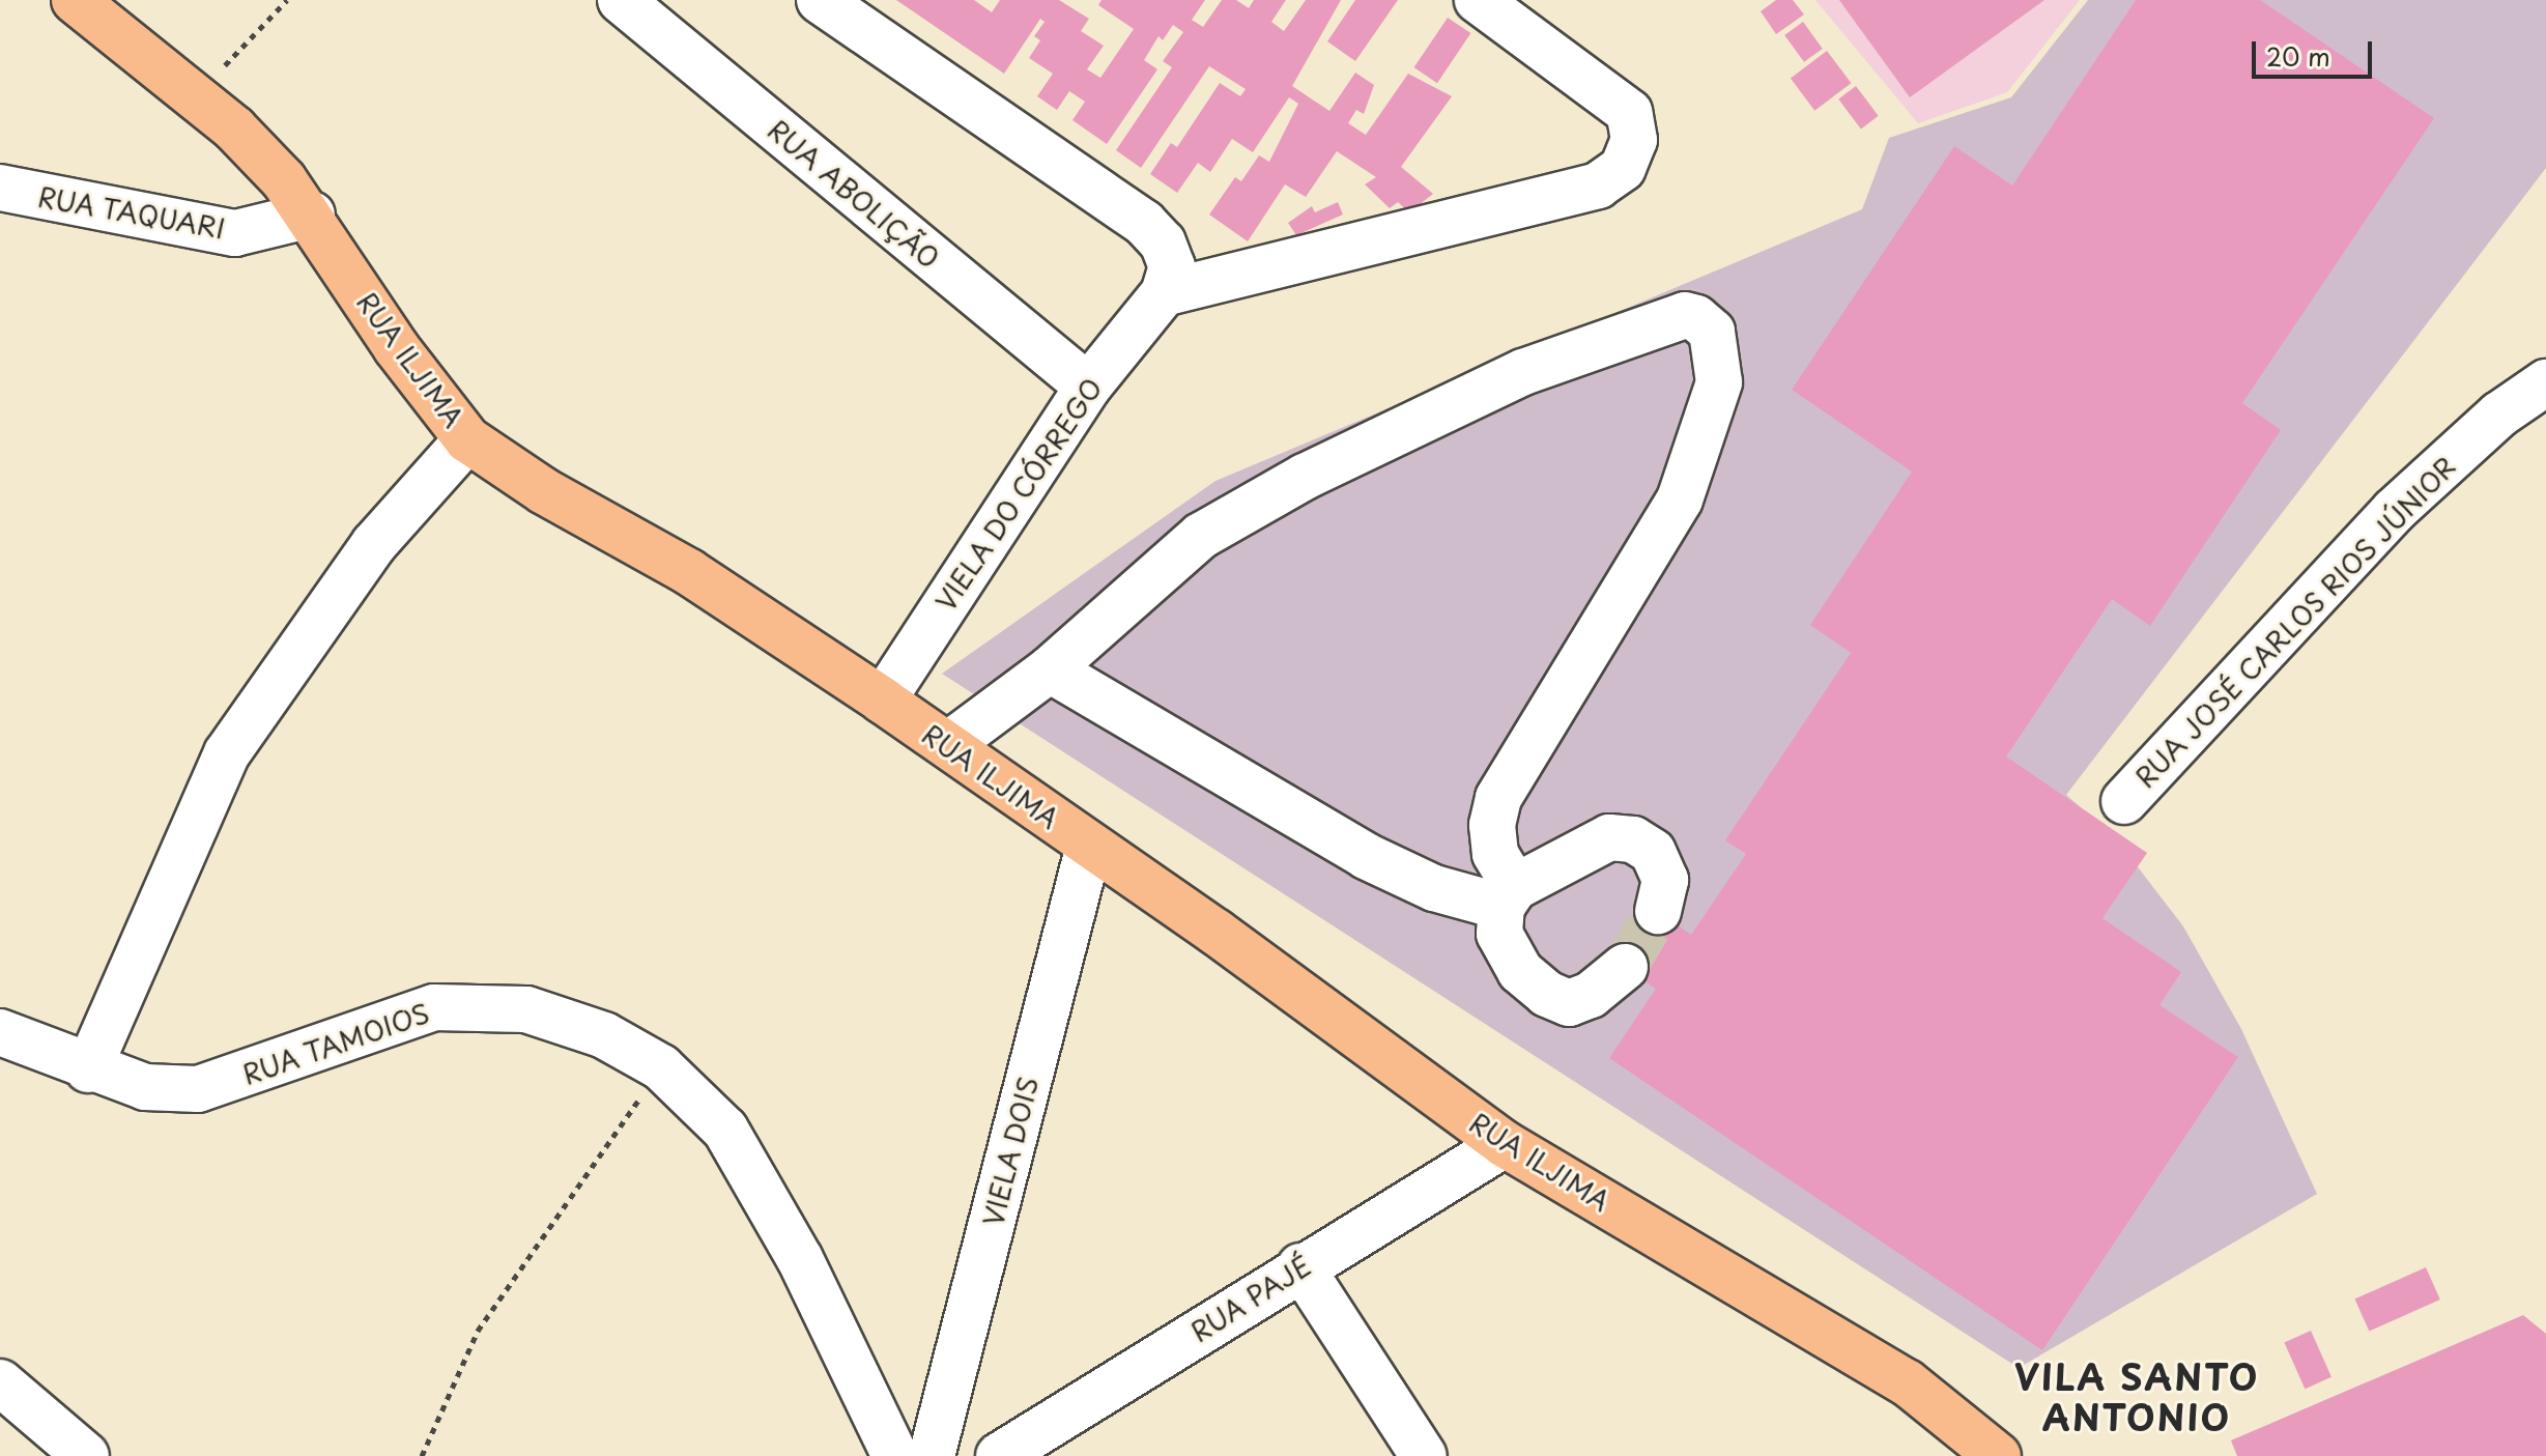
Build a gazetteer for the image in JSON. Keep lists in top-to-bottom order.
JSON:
{
  "streets": {
    "main road": ["RUA ILJIMA"],
    "street": [
      "RUA ABOLIÇÃO",
      "RUA TAQUARI",
      "VIELA DO CÓRREGO",
      "RUA JOSÉ CARLOS RIOS JÚNIOR",
      "RUA TAMOIOS",
      "VIELA DOIS",
      "RUA PAJÉ"
    ]
  },
  "crossings": [
    ["RUA ABOLIÇÃO", "VIELA DO CÓRREGO"],
    ["RUA TAQUARI", "RUA ILJIMA"],
    ["RUA ILJIMA", "VIELA DO CÓRREGO"],
    ["RUA ILJIMA", "VIELA DOIS"],
    ["RUA ILJIMA", "RUA PAJÉ"]
  ],
  "districts": ["VILA SANTO ANTONIO"],
  "scale_bar": "20 m"
}
